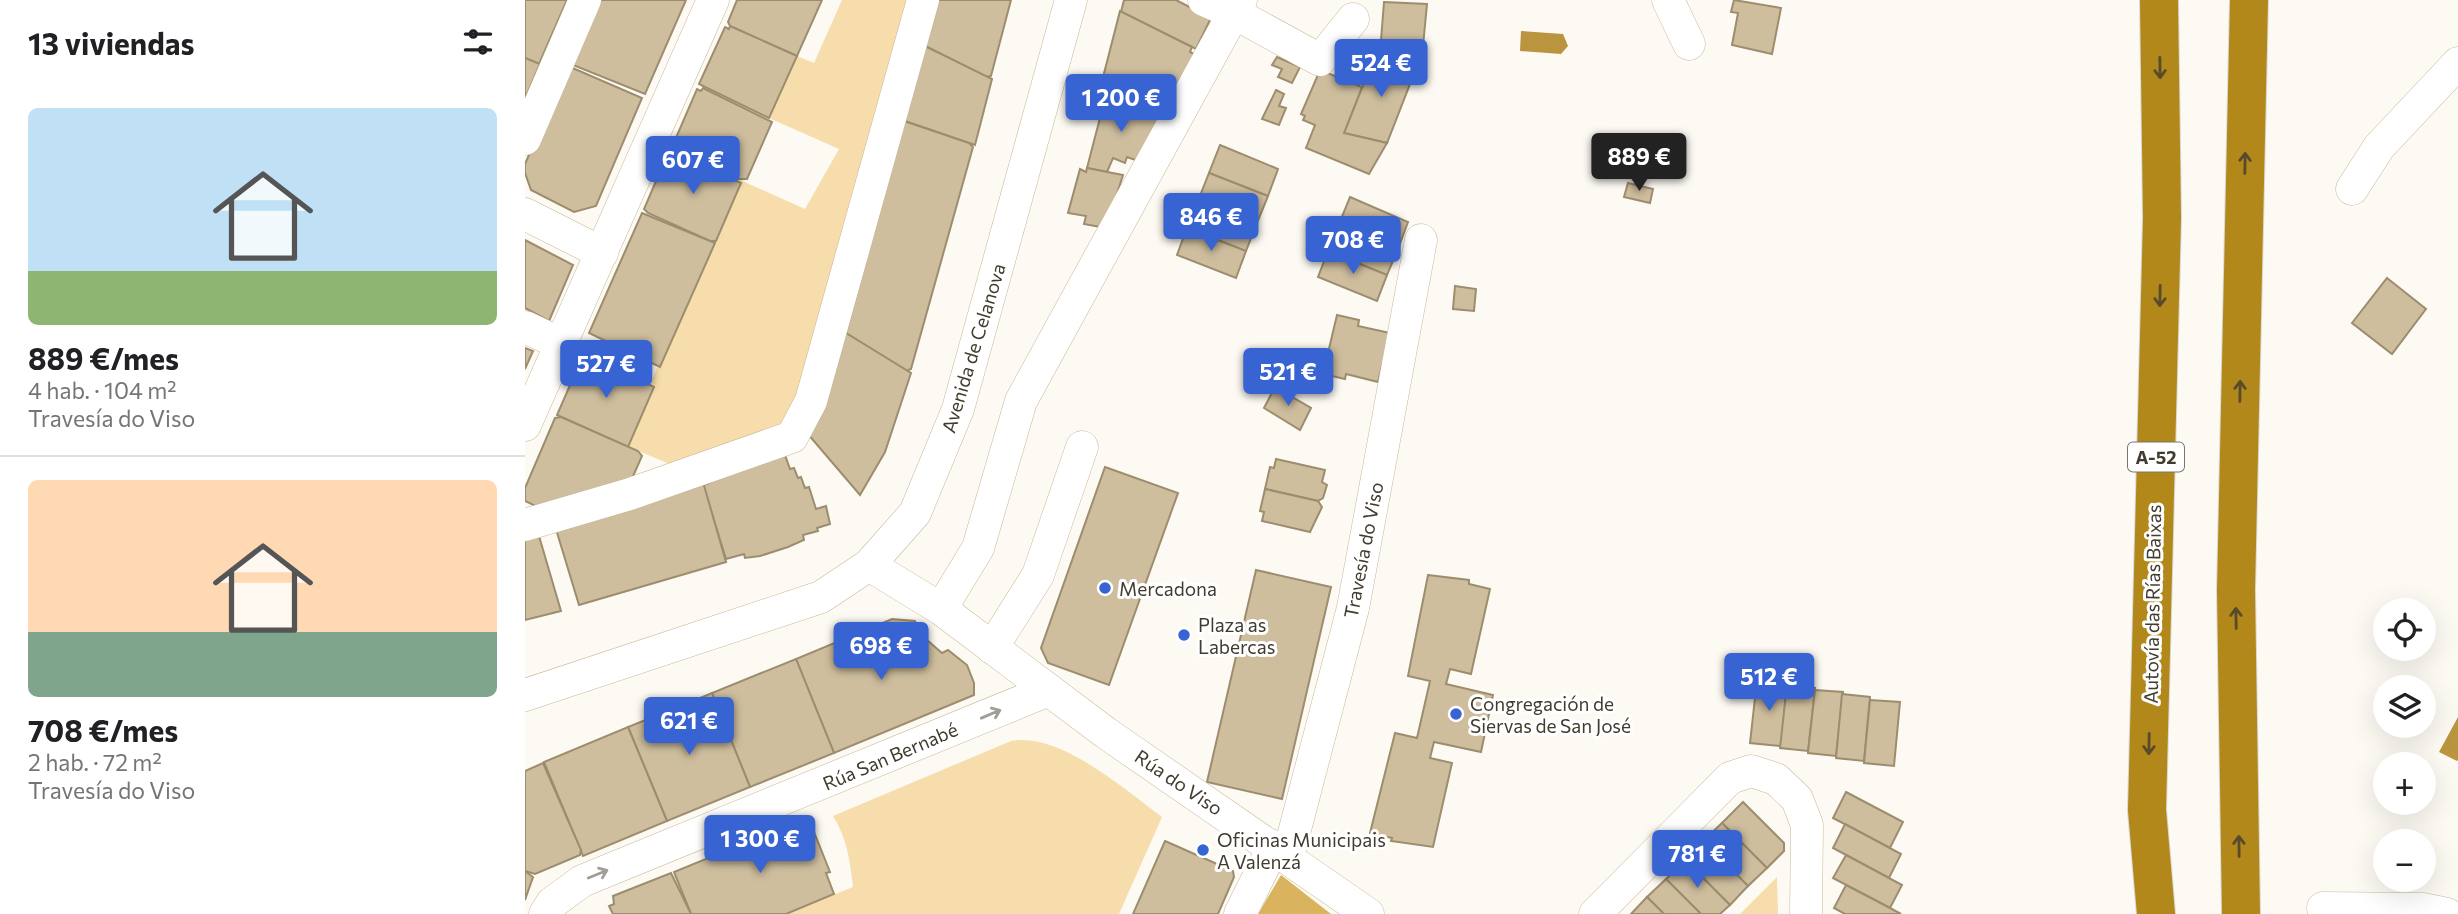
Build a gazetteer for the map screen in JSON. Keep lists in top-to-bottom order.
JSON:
{
  "streets": {
    "highway": ["A-52", "Autovía das Rías Baixas"],
    "street": [
      "Avenida de Celanova",
      "Travesía do Viso",
      "Rúa San Bernabé",
      "Rúa do Viso"
    ]
  },
  "crossings": [
    ["Avenida de Celanova", "Rúa do Viso"],
    ["Travesía do Viso", "Rúa do Viso"],
    ["Rúa San Bernabé", "Rúa do Viso"]
  ],
  "one_way": ["Rúa San Bernabé"],
  "places": [
    "Mercadona",
    "Plaza as Labercas",
    "Congregación de Siervas de San José",
    "Oficinas Municipais A Valenzá"
  ],
  "page": {
    "heading": "13 viviendas",
    "price": [
      "524 €",
      "1 200 €",
      "889 €",
      "607 €",
      "846 €",
      "708 €",
      "527 €",
      "521 €",
      "698 €",
      "512 €",
      "621 €",
      "1 300 €",
      "781 €"
    ],
    "list": [
      {
        "name": "889 €/mes",
        "note": "4 hab. · 104 m² · Travesía do Viso"
      },
      {
        "name": "708 €/mes",
        "note": "2 hab. · 72 m² · Travesía do Viso"
      }
    ],
    "map_buttons": ["+", "−"]
  }
}
